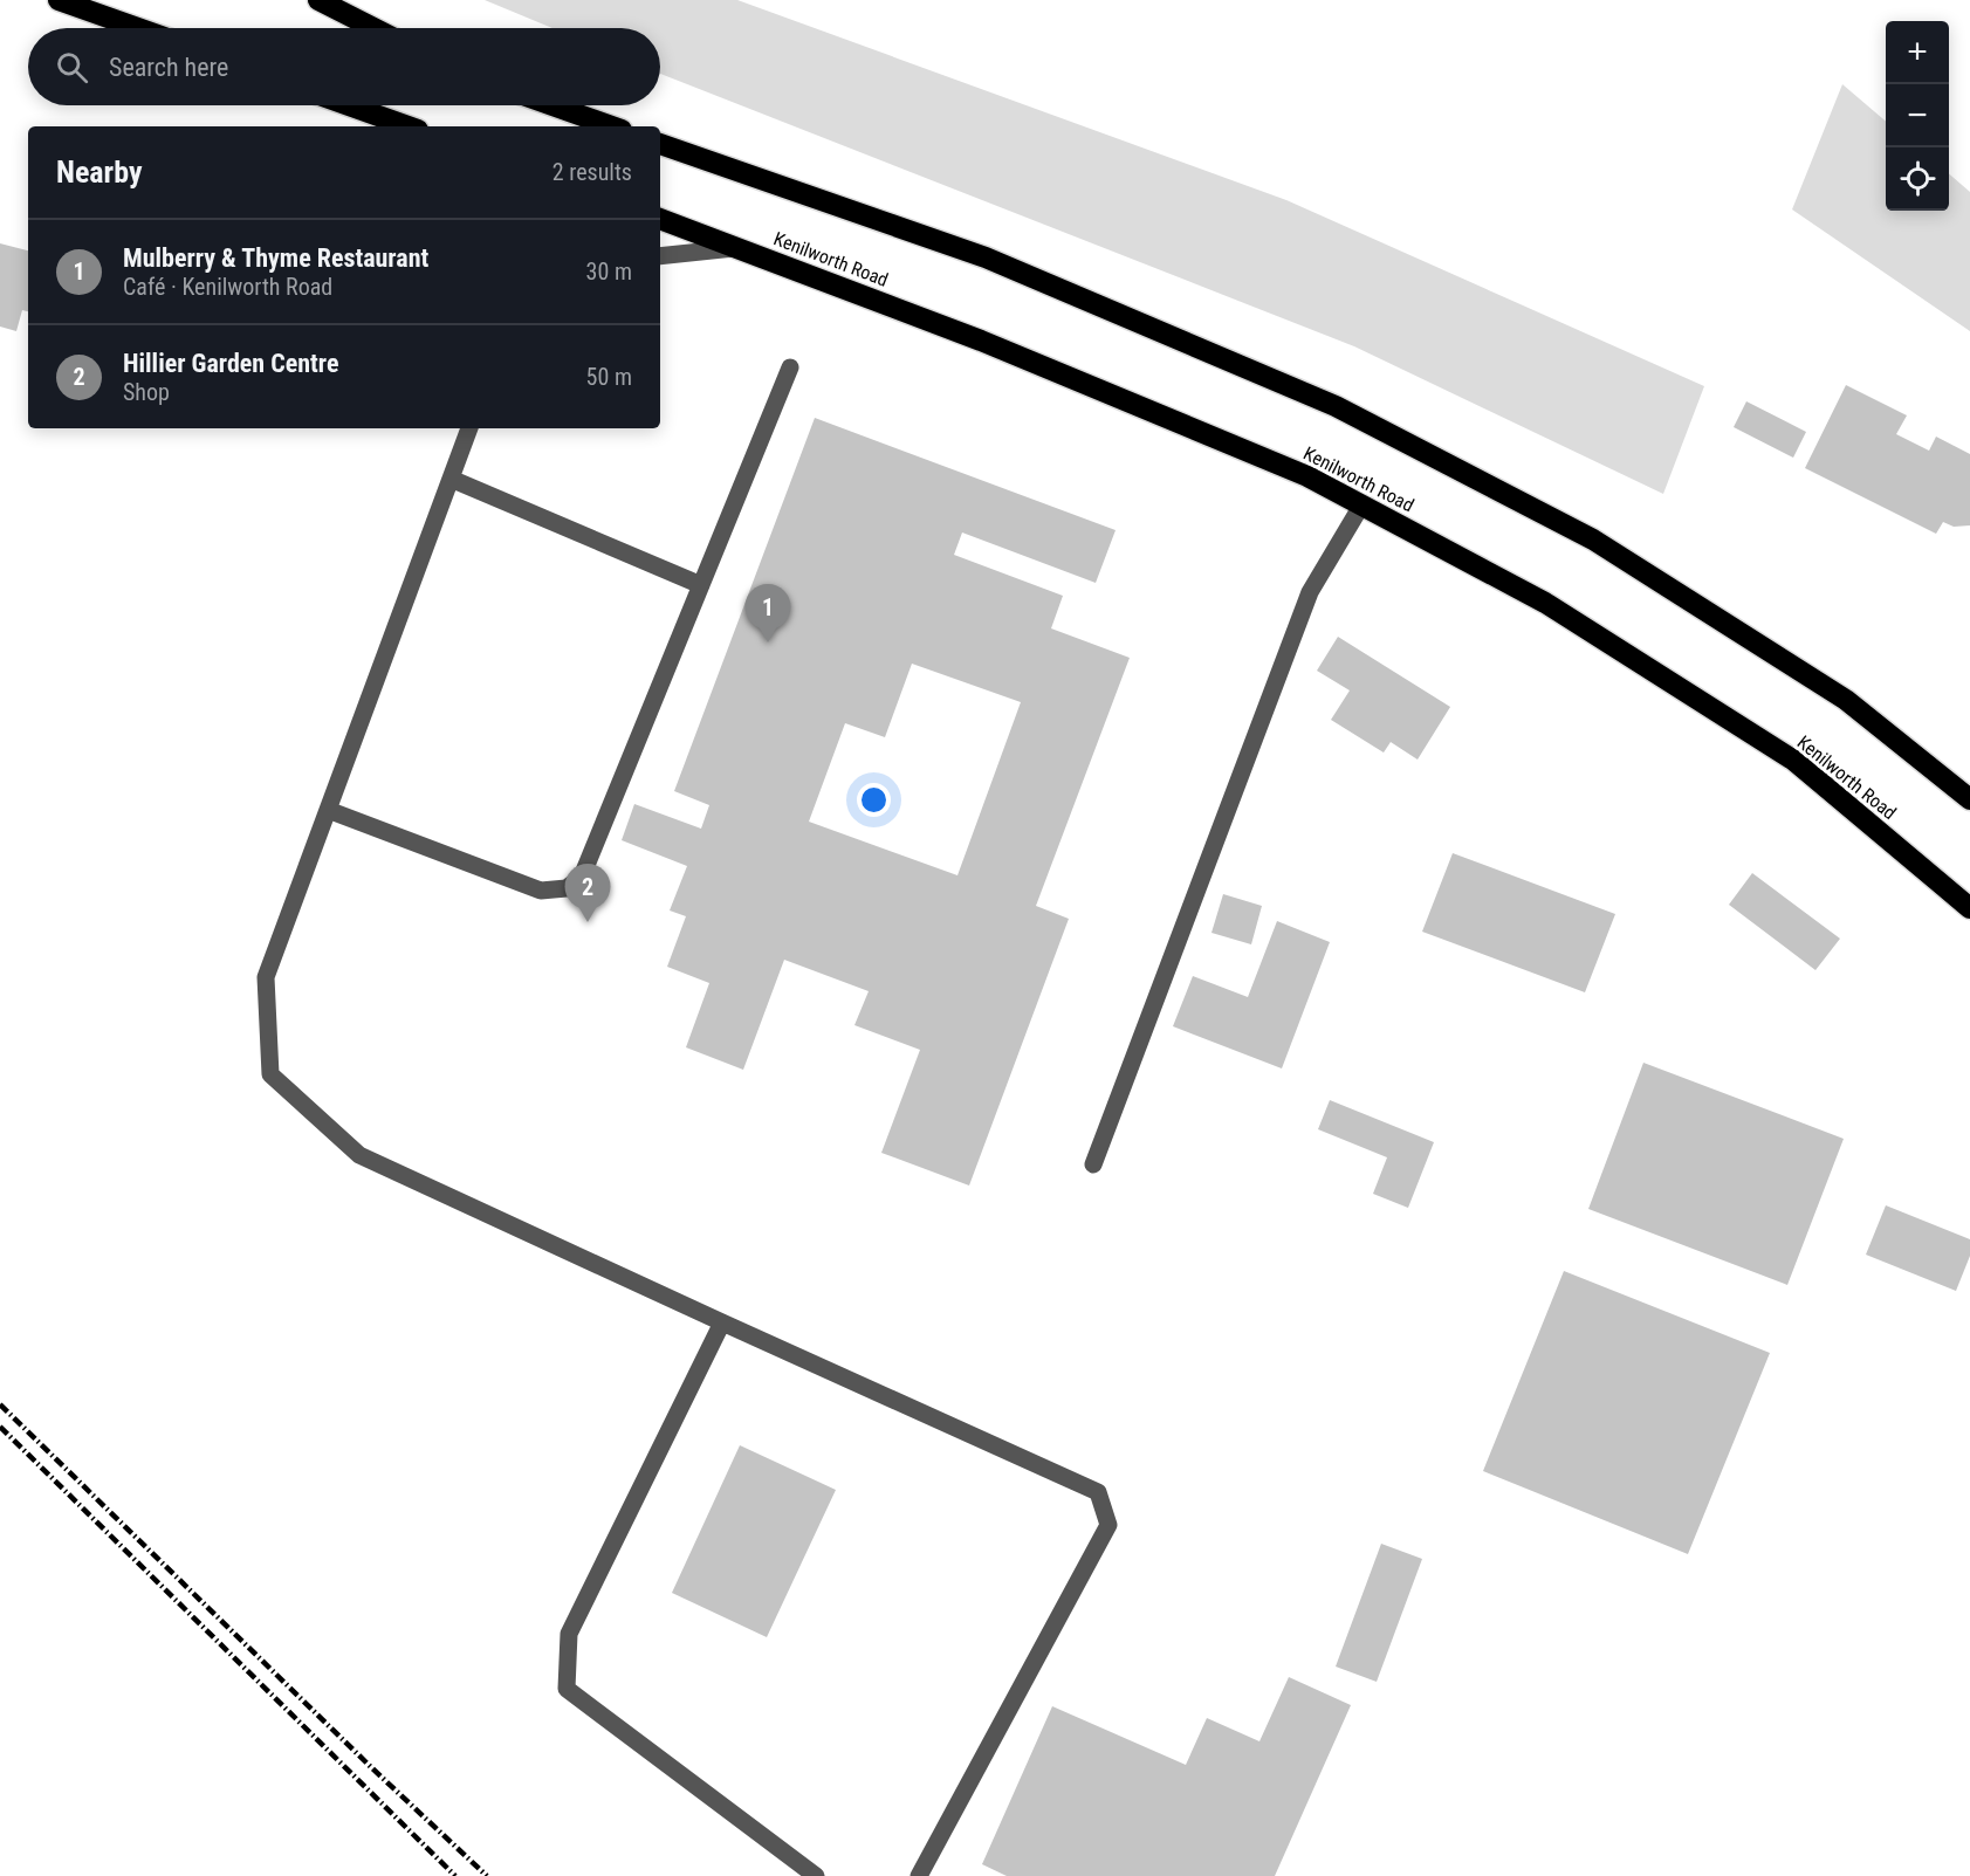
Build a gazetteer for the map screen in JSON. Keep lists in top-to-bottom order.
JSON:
{
  "streets": {
    "highway": ["Kenilworth Road"]
  },
  "page": {
    "map_buttons": ["+", "−"],
    "search": "Search here",
    "heading": ["Nearby", "2 results"],
    "list": [
      {
        "mark": "1",
        "name": "Mulberry & Thyme Restaurant",
        "note": "Café · Kenilworth Road",
        "value": "30 m"
      },
      {
        "mark": "2",
        "name": "Hillier Garden Centre",
        "note": "Shop",
        "value": "50 m"
      }
    ],
    "pins": ["1", "2"]
  }
}
